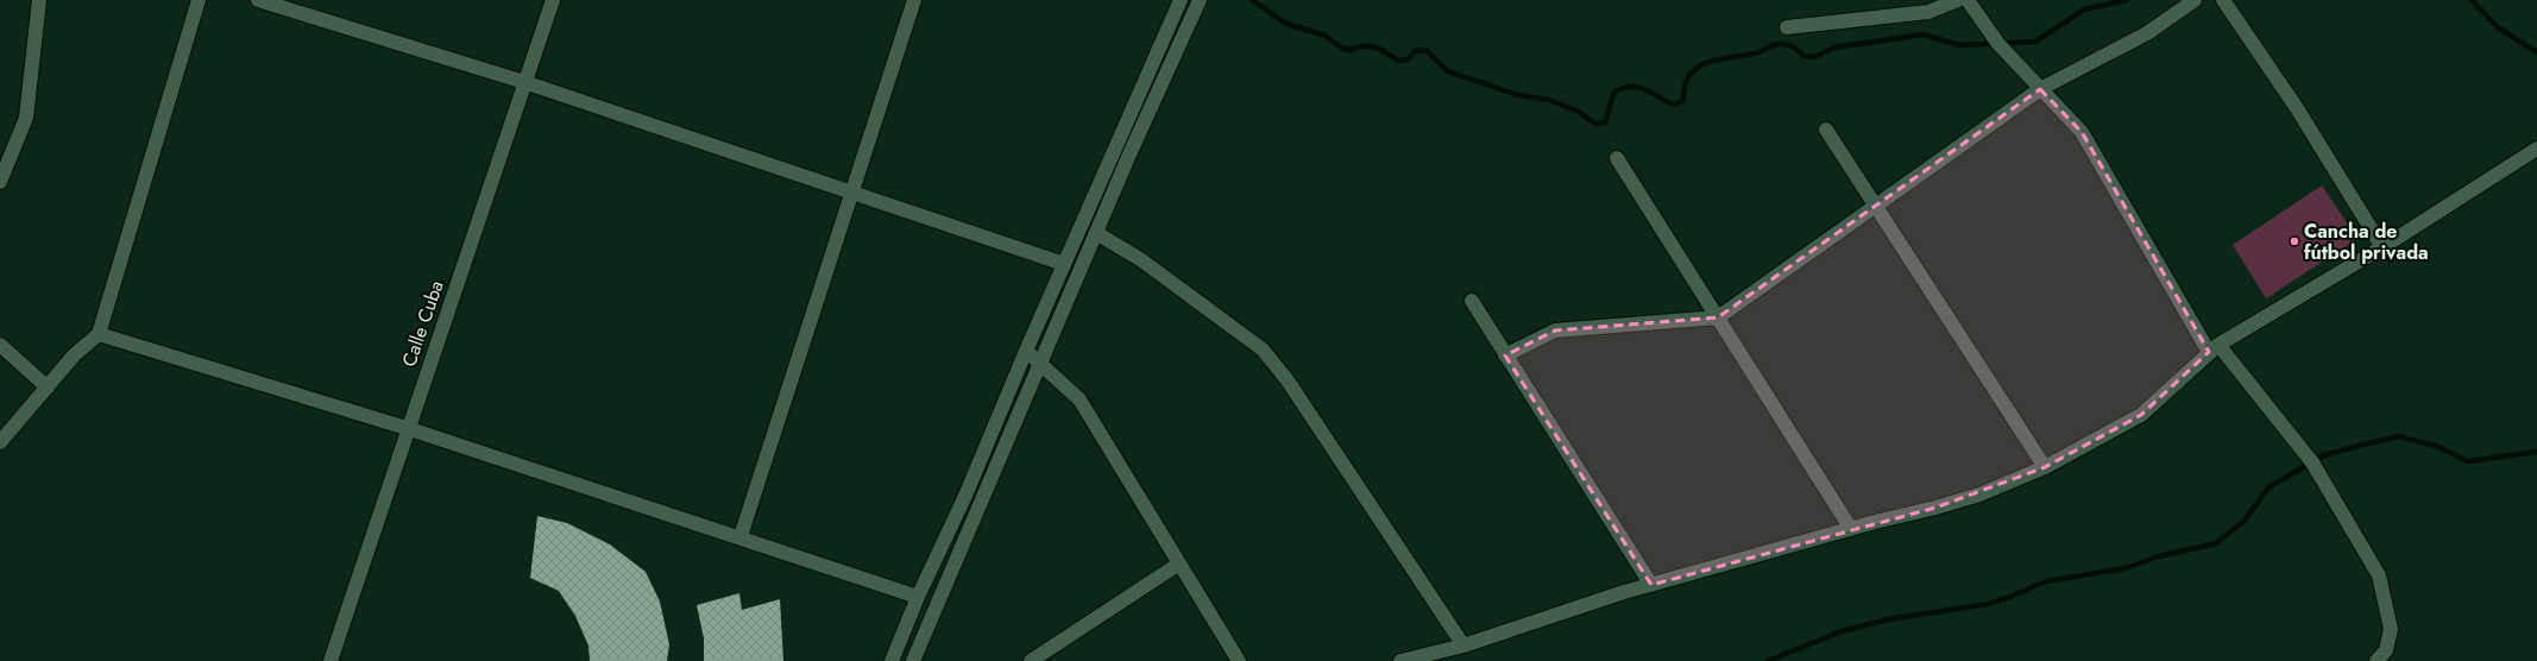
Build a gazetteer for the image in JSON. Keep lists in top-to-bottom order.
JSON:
{
  "streets": {
    "street": ["Calle Cuba"]
  },
  "places": ["Cancha de fútbol privada"]
}
